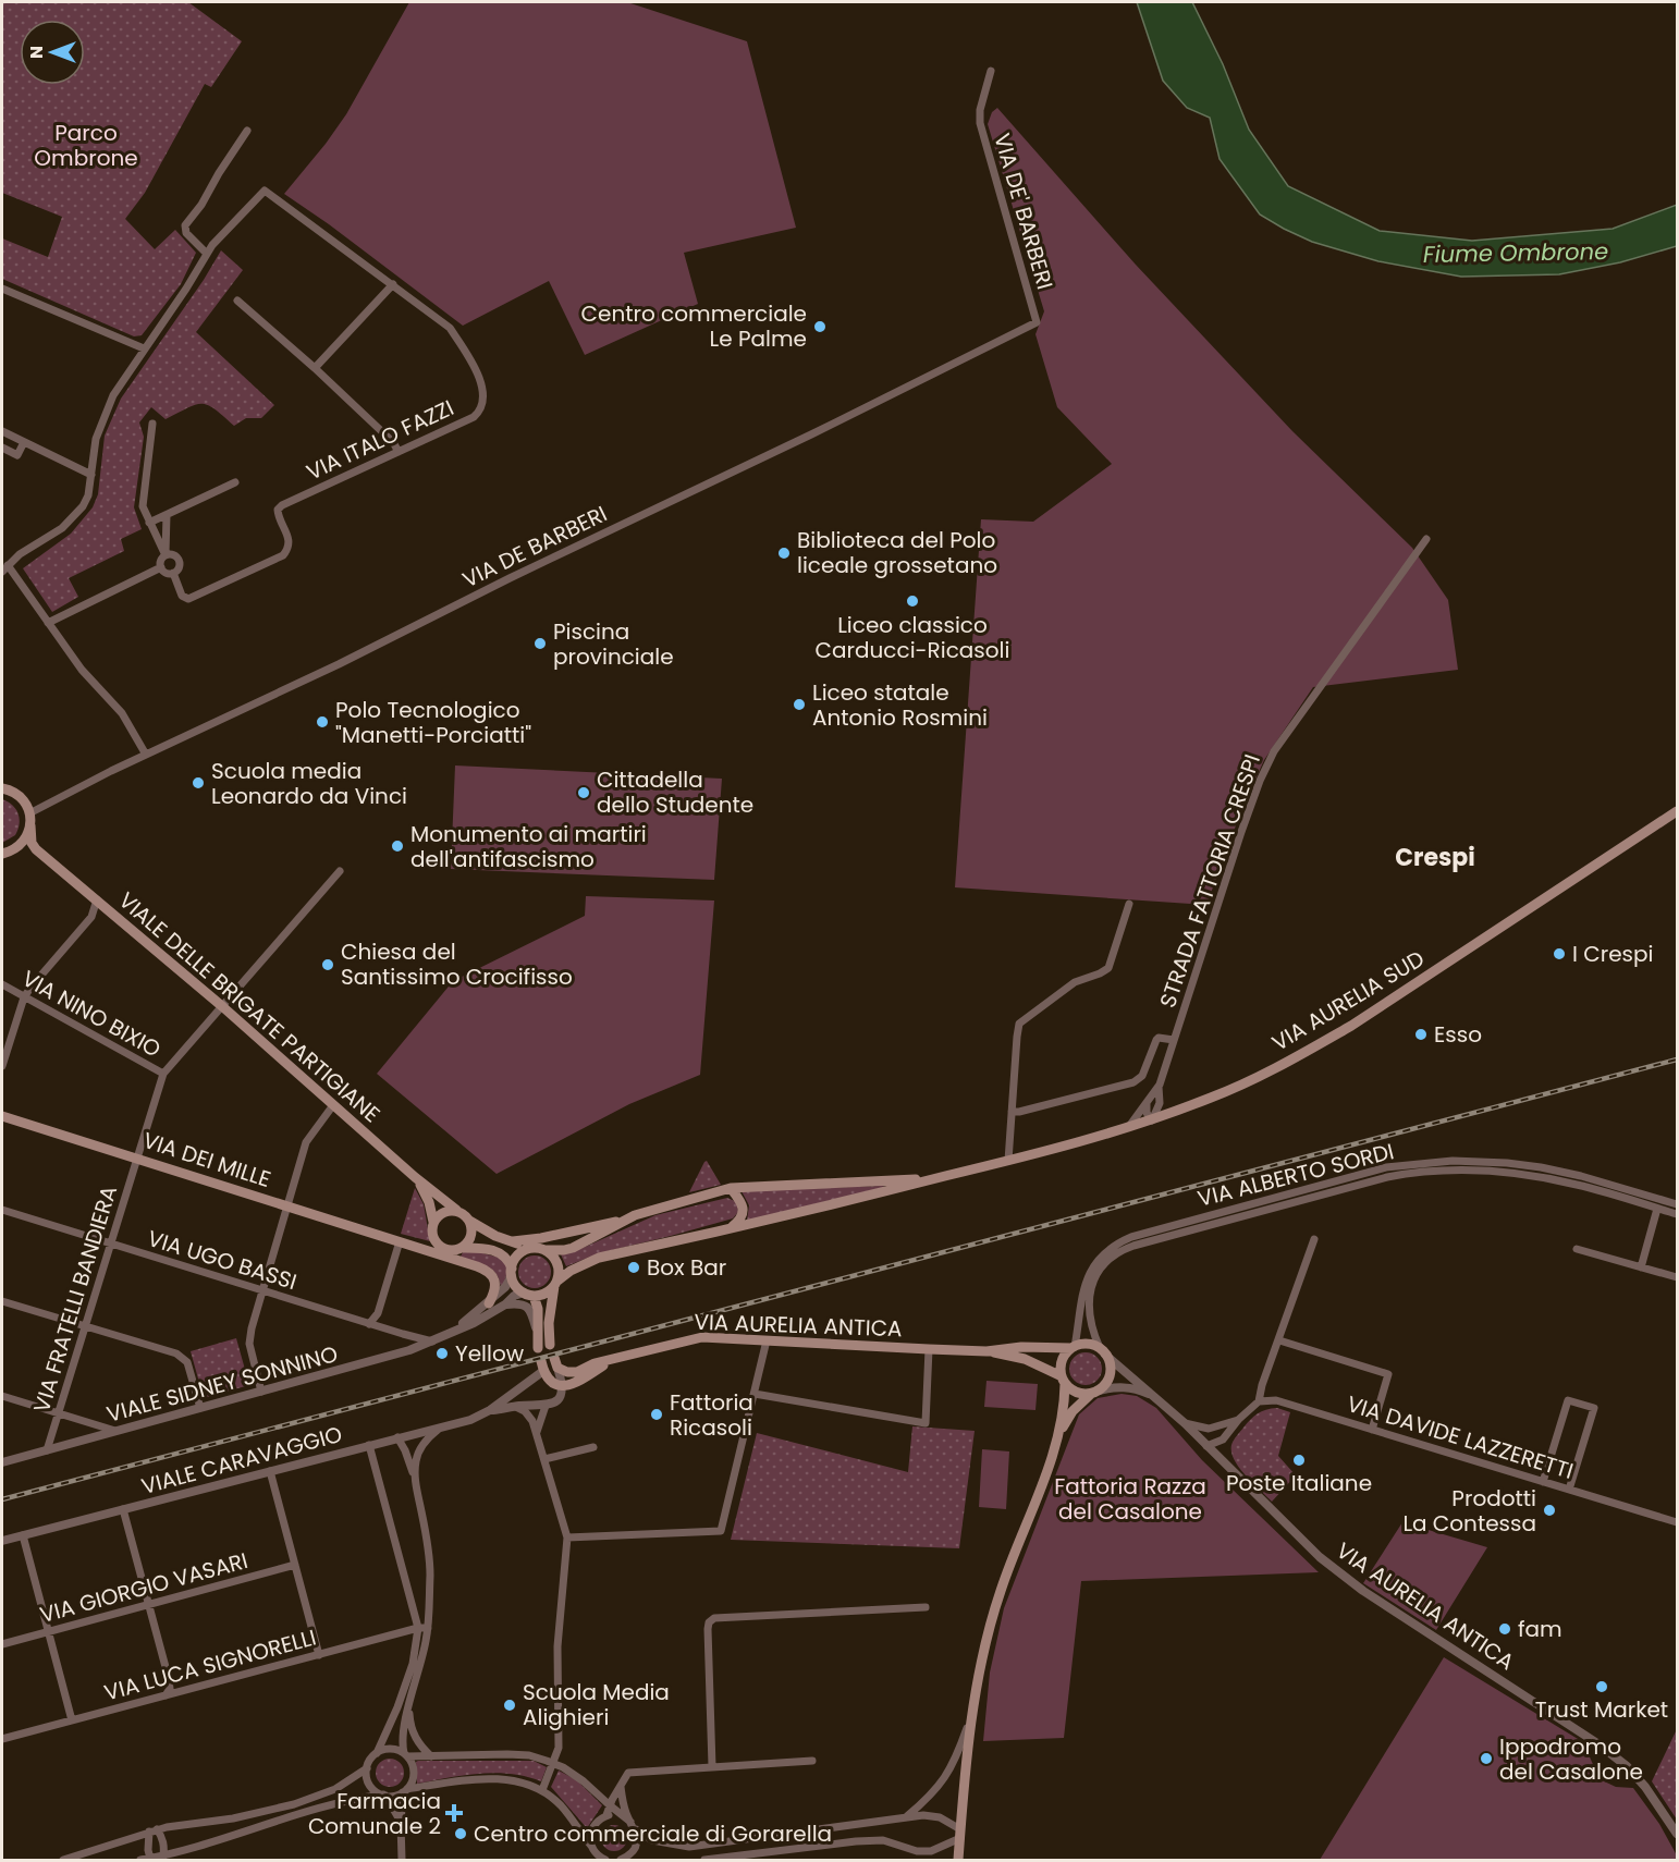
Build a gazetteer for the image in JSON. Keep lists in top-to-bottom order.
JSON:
{
  "streets": {
    "main road": [
      "VIA AURELIA SUD",
      "VIALE DELLE BRIGATE PARTIGIANE",
      "VIA DEI MILLE",
      "VIA AURELIA ANTICA"
    ],
    "street": [
      "VIA DE' BARBERI",
      "VIA ITALO FAZZI",
      "VIA DE BARBERI",
      "STRADA FATTORIA CRESPI",
      "VIA NINO BIXIO",
      "VIA ALBERTO SORDI",
      "VIA UGO BASSI",
      "VIA FRATELLI BANDIERA",
      "VIALE SIDNEY SONNINO",
      "VIA DAVIDE LAZZERETTI",
      "VIALE CARAVAGGIO",
      "VIA GIORGIO VASARI",
      "VIA LUCA SIGNORELLI"
    ]
  },
  "crossings": [
    ["VIA DE' BARBERI", "VIA DE BARBERI"],
    ["VIA DE BARBERI", "VIALE DELLE BRIGATE PARTIGIANE"],
    ["STRADA FATTORIA CRESPI", "VIA AURELIA SUD"],
    ["VIALE DELLE BRIGATE PARTIGIANE", "VIA DEI MILLE"],
    ["VIA NINO BIXIO", "VIA FRATELLI BANDIERA"],
    ["VIA DEI MILLE", "VIA FRATELLI BANDIERA"],
    ["VIA ALBERTO SORDI", "VIA AURELIA ANTICA"],
    ["VIA UGO BASSI", "VIA FRATELLI BANDIERA"],
    ["VIA UGO BASSI", "VIALE SIDNEY SONNINO"],
    ["VIA FRATELLI BANDIERA", "VIALE SIDNEY SONNINO"]
  ],
  "districts": ["Crespi"],
  "water": ["Fiume Ombrone"],
  "parks": ["Parco Ombrone", "Fattoria Razza del Casalone"],
  "places": {
    "other": [
      "Centro commerciale Le Palme",
      "Biblioteca del Polo liceale grossetano",
      "Liceo classico Carducci-Ricasoli",
      "Piscina provinciale",
      "Liceo statale Antonio Rosmini",
      "Polo Tecnologico \"Manetti-Porciatti\"",
      "Scuola media Leonardo da Vinci",
      "Cittadella dello Studente",
      "Monumento ai martiri dell'antifascismo",
      "I Crespi",
      "Chiesa del Santissimo Crocifisso",
      "Esso",
      "Box Bar",
      "Yellow",
      "Fattoria Ricasoli",
      "Poste Italiane",
      "Prodotti La Contessa",
      "fam",
      "Trust Market",
      "Scuola Media Alighieri",
      "Ippodromo del Casalone",
      "Centro commerciale di Gorarella"
    ],
    "health": ["Farmacia Comunale 2"]
  },
  "north": "left"
}
